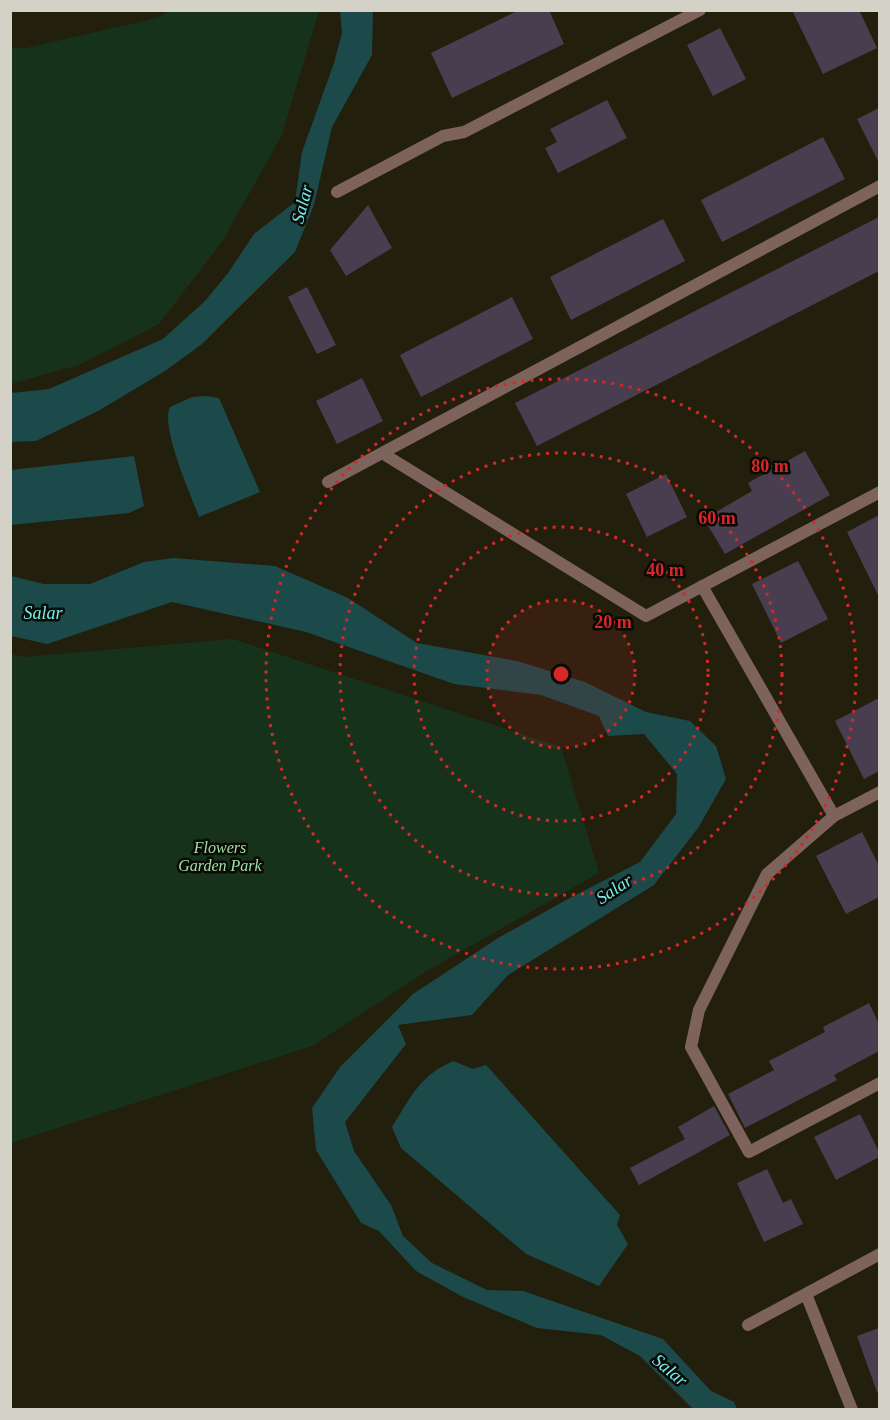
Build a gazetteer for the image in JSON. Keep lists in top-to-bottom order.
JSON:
{
  "water": ["Salar"],
  "parks": ["Flowers Garden Park"],
  "rings": [
    "80 m",
    "60 m",
    "40 m",
    "20 m"
  ]
}
